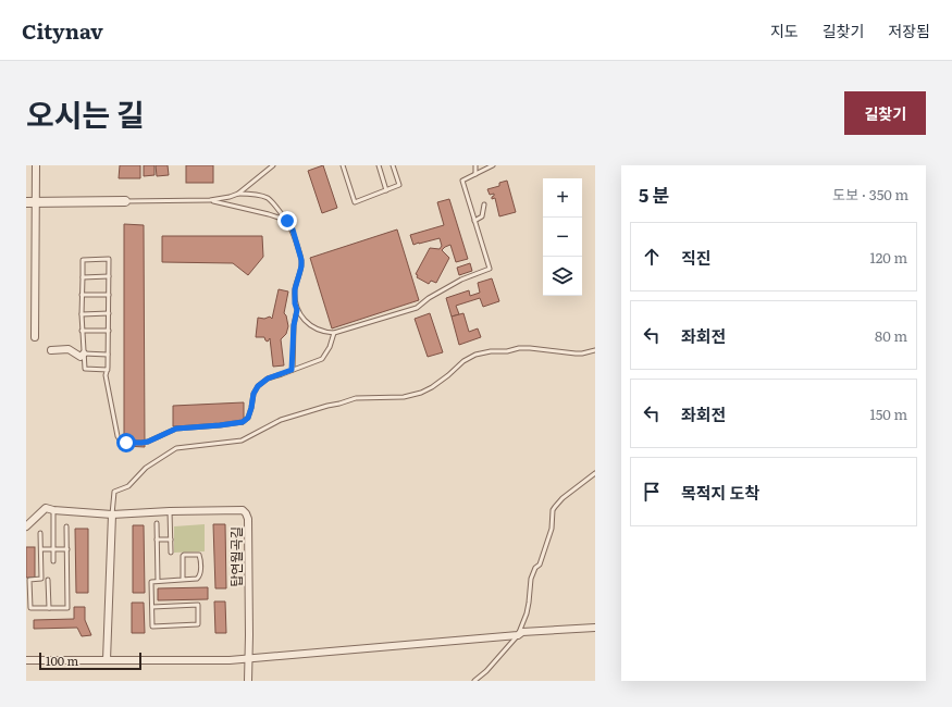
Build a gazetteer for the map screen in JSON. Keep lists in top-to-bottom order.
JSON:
{
  "streets": {
    "street": ["탑연월곡길"]
  },
  "scale_bar": "100 m",
  "page": {
    "header": "Citynav",
    "nav": ["지도", "길찾기", "저장됨"],
    "title": "오시는 길",
    "buttons": "길찾기",
    "heading": ["5 분", "도보 · 350 m"],
    "map_buttons": ["+", "−"],
    "list": [
      ["직진", "120 m"],
      ["좌회전", "80 m"],
      ["좌회전", "150 m"],
      "목적지 도착"
    ],
    "scale": "100 m"
  }
}
